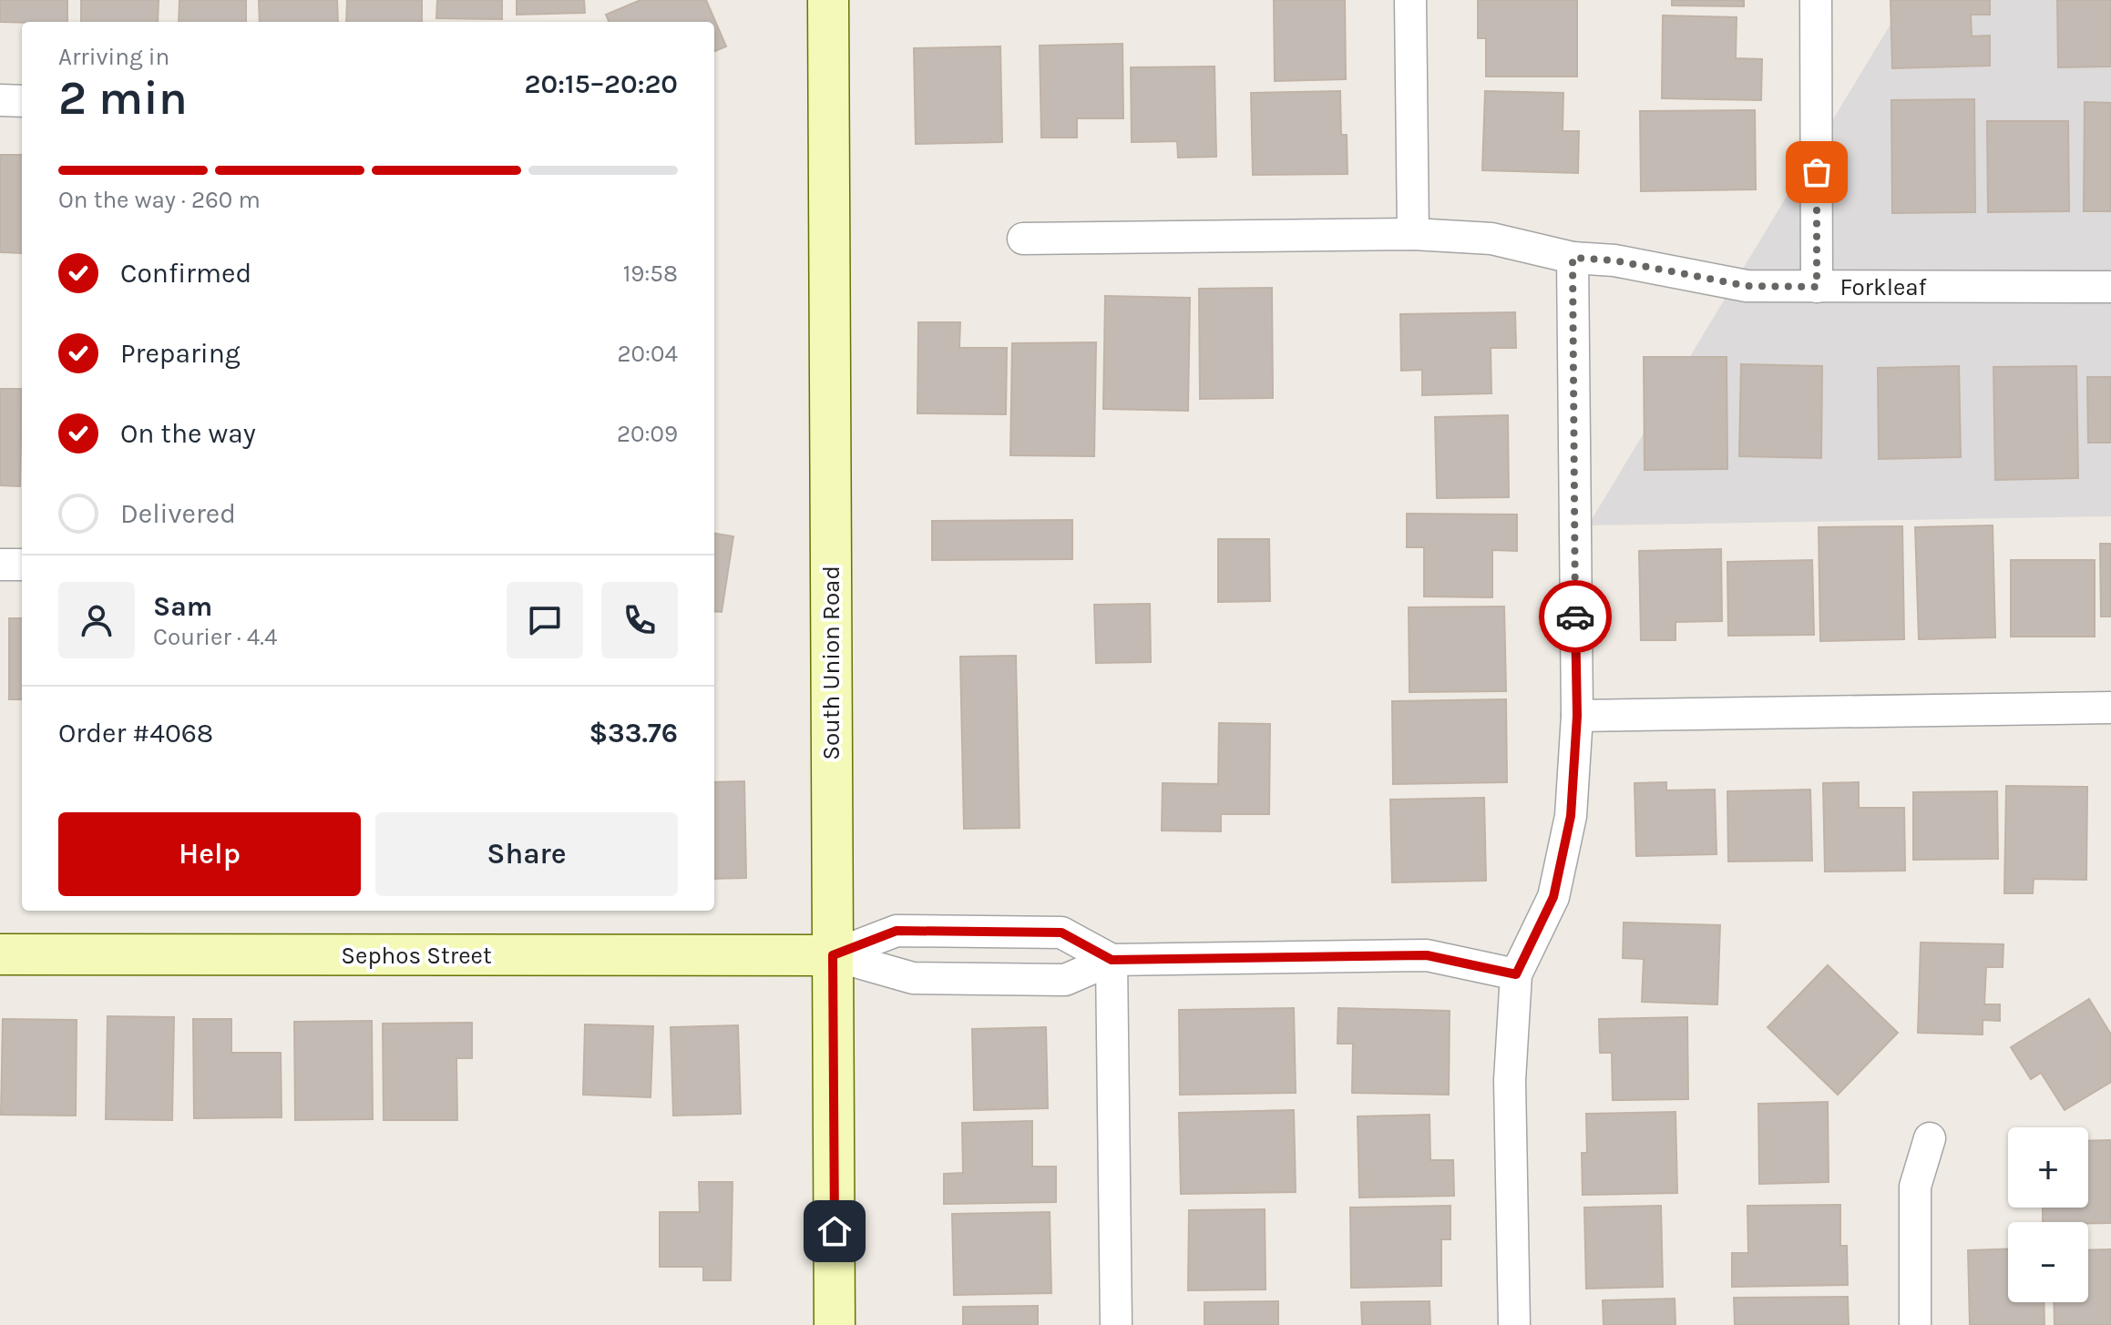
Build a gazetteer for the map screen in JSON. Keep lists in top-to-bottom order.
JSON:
{
  "streets": {
    "street": ["Forkleaf", "South Union Road", "Sephos Street"]
  },
  "crossings": [
    ["South Union Road", "Sephos Street"]
  ],
  "page": {
    "heading": ["2 min", "Arriving in", "20:15–20:20"],
    "panel": [
      "Sam",
      "Courier · 4.4",
      "Order #4068",
      "$33.76"
    ],
    "bar": "On the way · 260 m",
    "list": [
      ["Confirmed", "19:58"],
      ["Preparing", "20:04"],
      ["On the way", "20:09"],
      "Delivered"
    ],
    "buttons": ["Help", "Share"],
    "map_buttons": ["+", "−"]
  }
}
